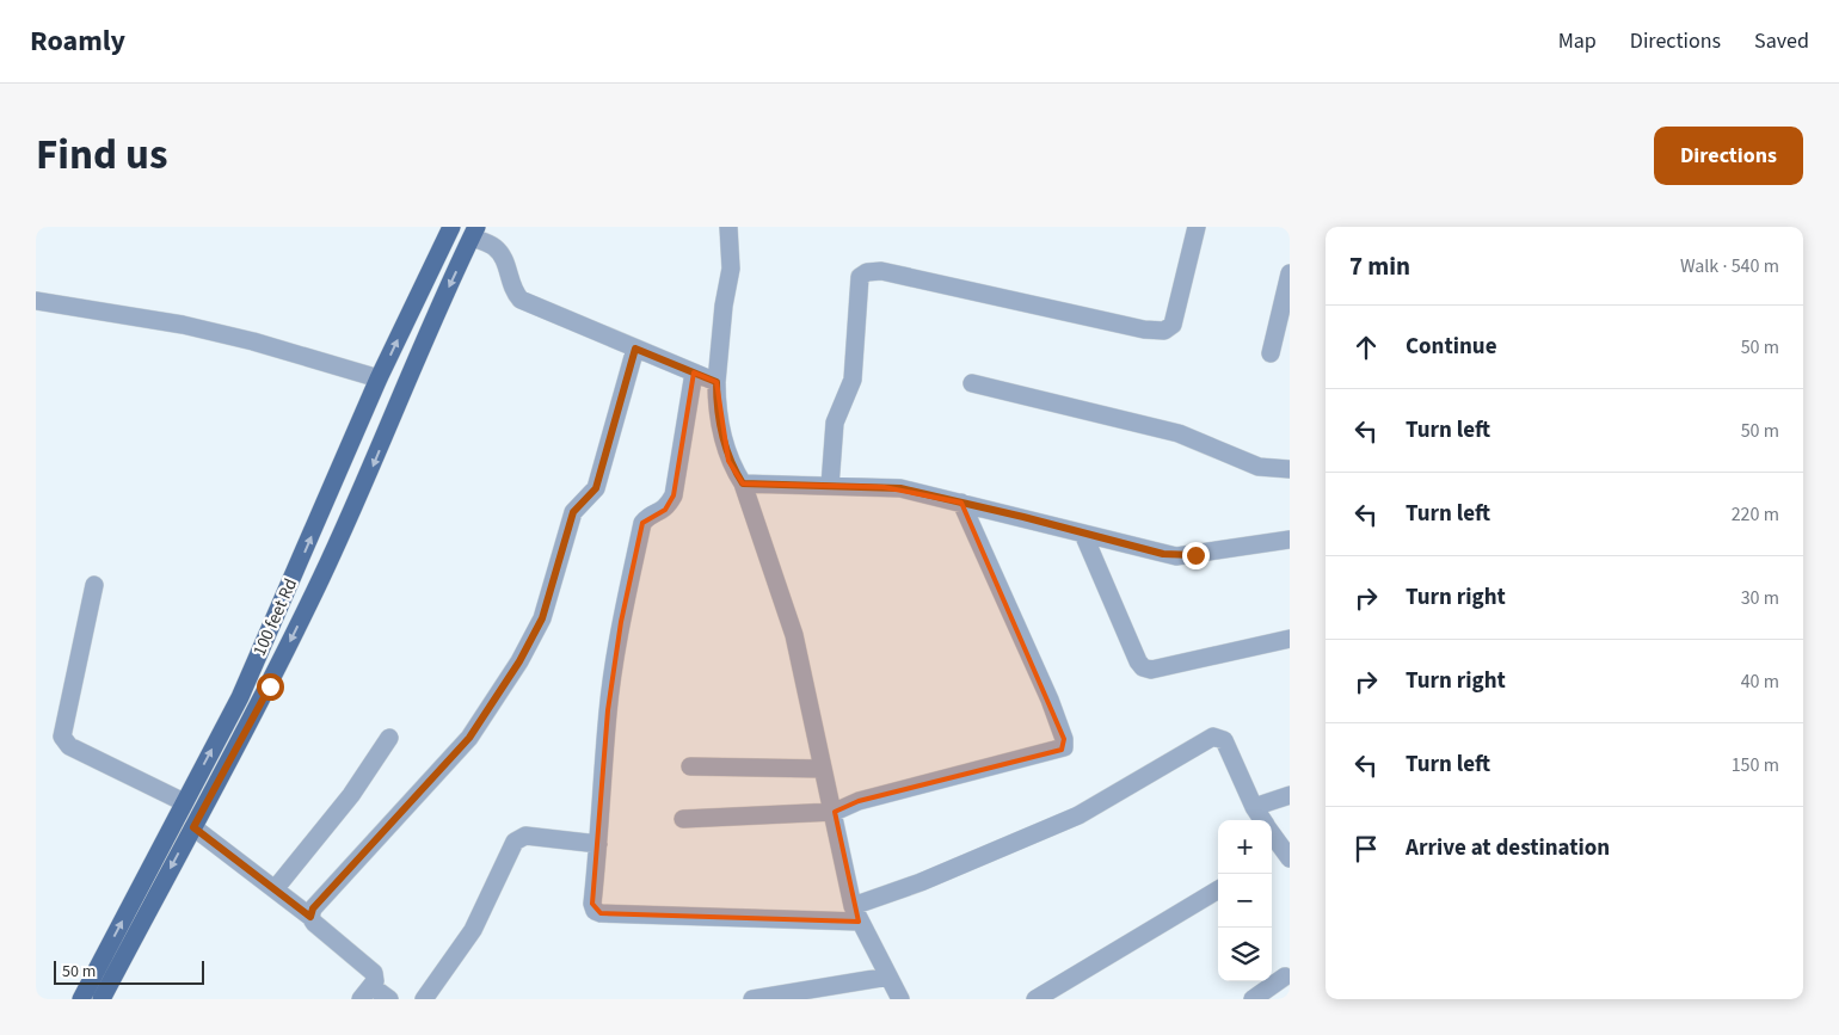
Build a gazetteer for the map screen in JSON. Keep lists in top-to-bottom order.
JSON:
{
  "streets": {
    "main road": ["100 feet Rd"]
  },
  "scale_bar": "50 m",
  "page": {
    "header": "Roamly",
    "nav": ["Map", "Directions", "Saved"],
    "title": "Find us",
    "buttons": "Directions",
    "heading": ["7 min", "Walk · 540 m"],
    "list": [
      ["Continue", "50 m"],
      ["Turn left", "50 m"],
      ["Turn left", "220 m"],
      ["Turn right", "30 m"],
      ["Turn right", "40 m"],
      ["Turn left", "150 m"],
      "Arrive at destination"
    ],
    "map_buttons": ["+", "−"],
    "scale": "50 m"
  }
}
